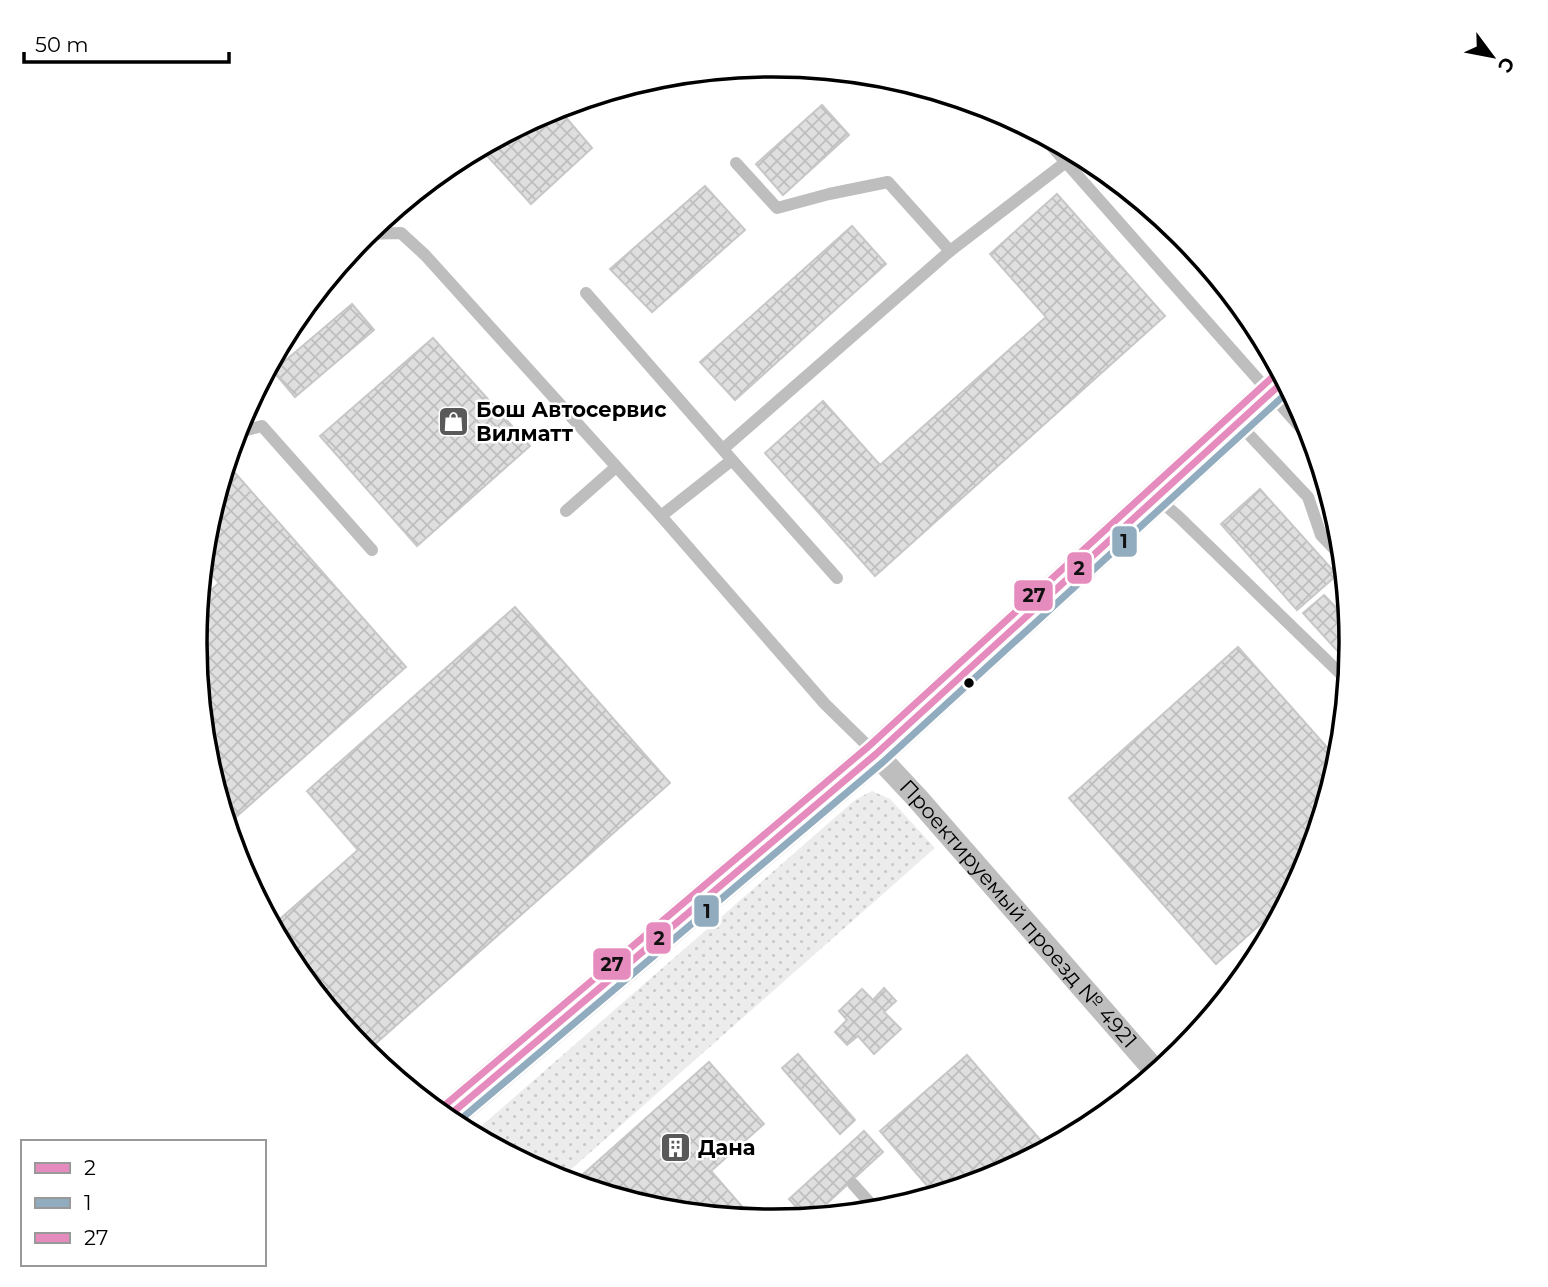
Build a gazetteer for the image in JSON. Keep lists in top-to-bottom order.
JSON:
{
  "streets": {
    "street": ["Проектируемый проезд № 4921"]
  },
  "places": {
    "shop": ["Бош Автосервис Вилматт"],
    "building": ["Дана"]
  },
  "lines": ["transit line 27", "transit line 2", "transit line 1"],
  "legend": ["2", "1", "27"],
  "scale_bar": "50 m",
  "north": "bottom right"
}
